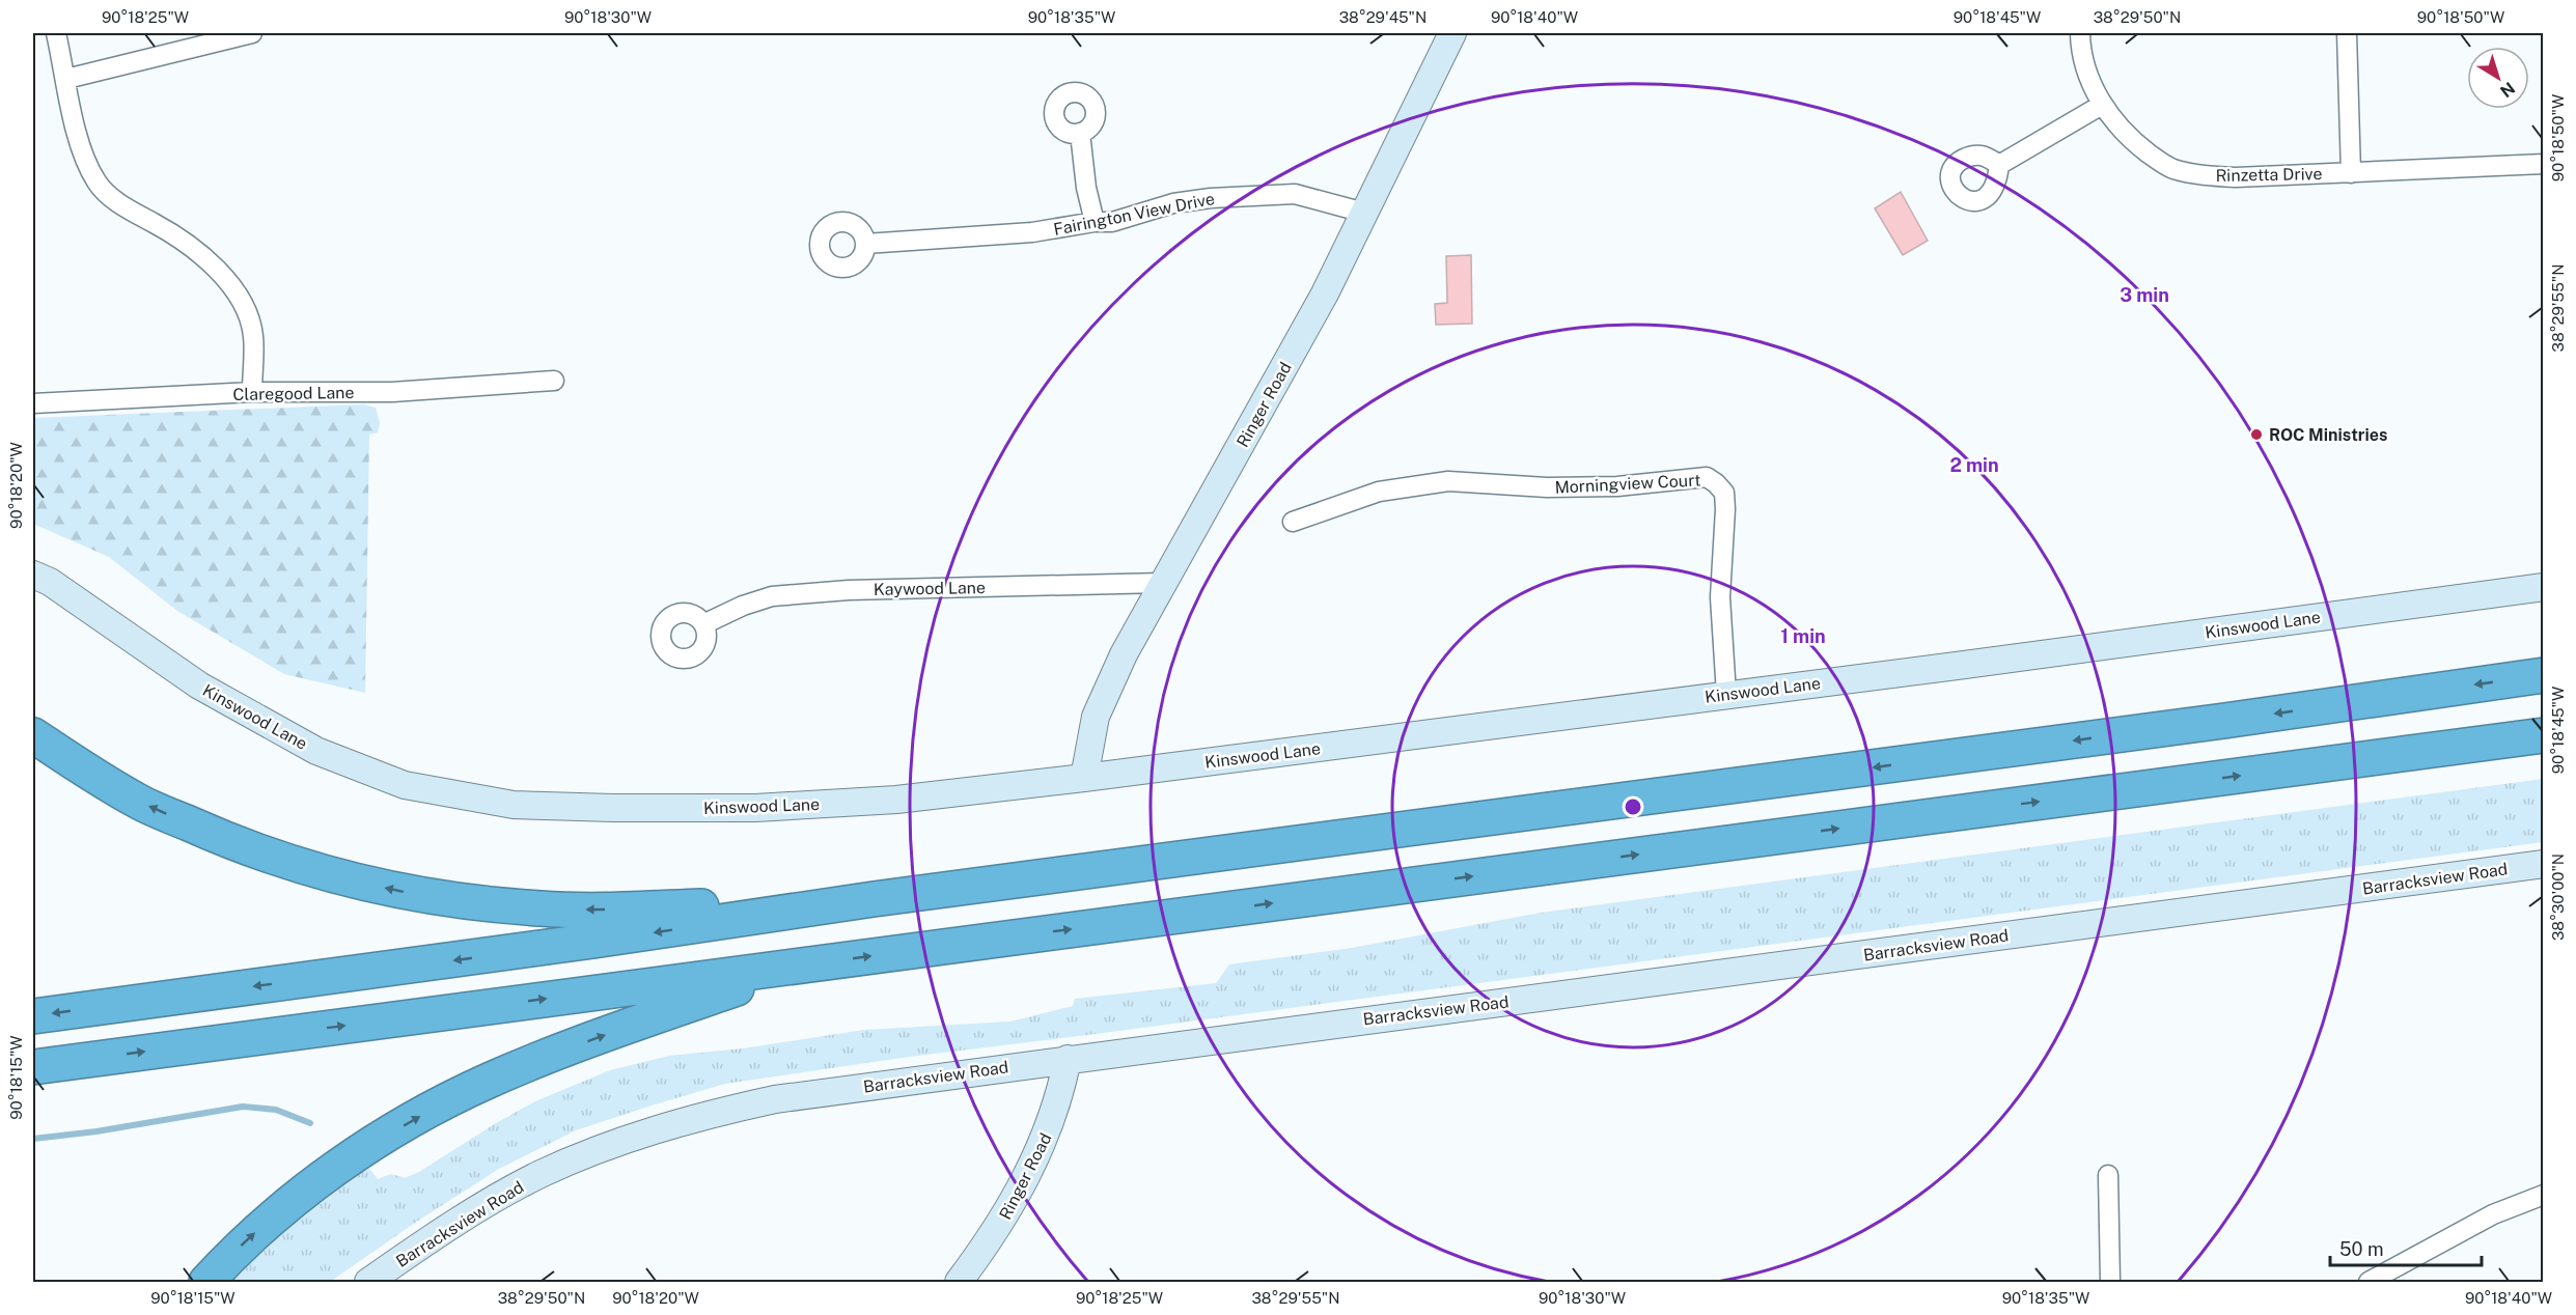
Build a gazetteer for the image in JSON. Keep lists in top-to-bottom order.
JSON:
{
  "streets": {
    "street": [
      "Rinzetta Drive",
      "Fairington View Drive",
      "Claregood Lane",
      "Ringer Road",
      "Morningview Court",
      "Kaywood Lane",
      "Kinswood Lane",
      "Barracksview Road"
    ]
  },
  "crossings": [
    ["Fairington View Drive", "Ringer Road"],
    ["Ringer Road", "Kaywood Lane"],
    ["Ringer Road", "Kinswood Lane"],
    ["Ringer Road", "Barracksview Road"],
    ["Morningview Court", "Kinswood Lane"]
  ],
  "places": ["ROC Ministries"],
  "scale_bar": "50 m",
  "north": "bottom right",
  "coordinates": [
    "90°18'25\"W",
    "90°18'30\"W",
    "90°18'35\"W",
    "38°29'45\"N",
    "90°18'40\"W",
    "90°18'45\"W",
    "38°29'50\"N",
    "90°18'50\"W",
    "38°29'55\"N",
    "90°18'20\"W",
    "38°30'00\"N",
    "90°18'15\"W"
  ],
  "rings": ["3 min", "2 min", "1 min"]
}
